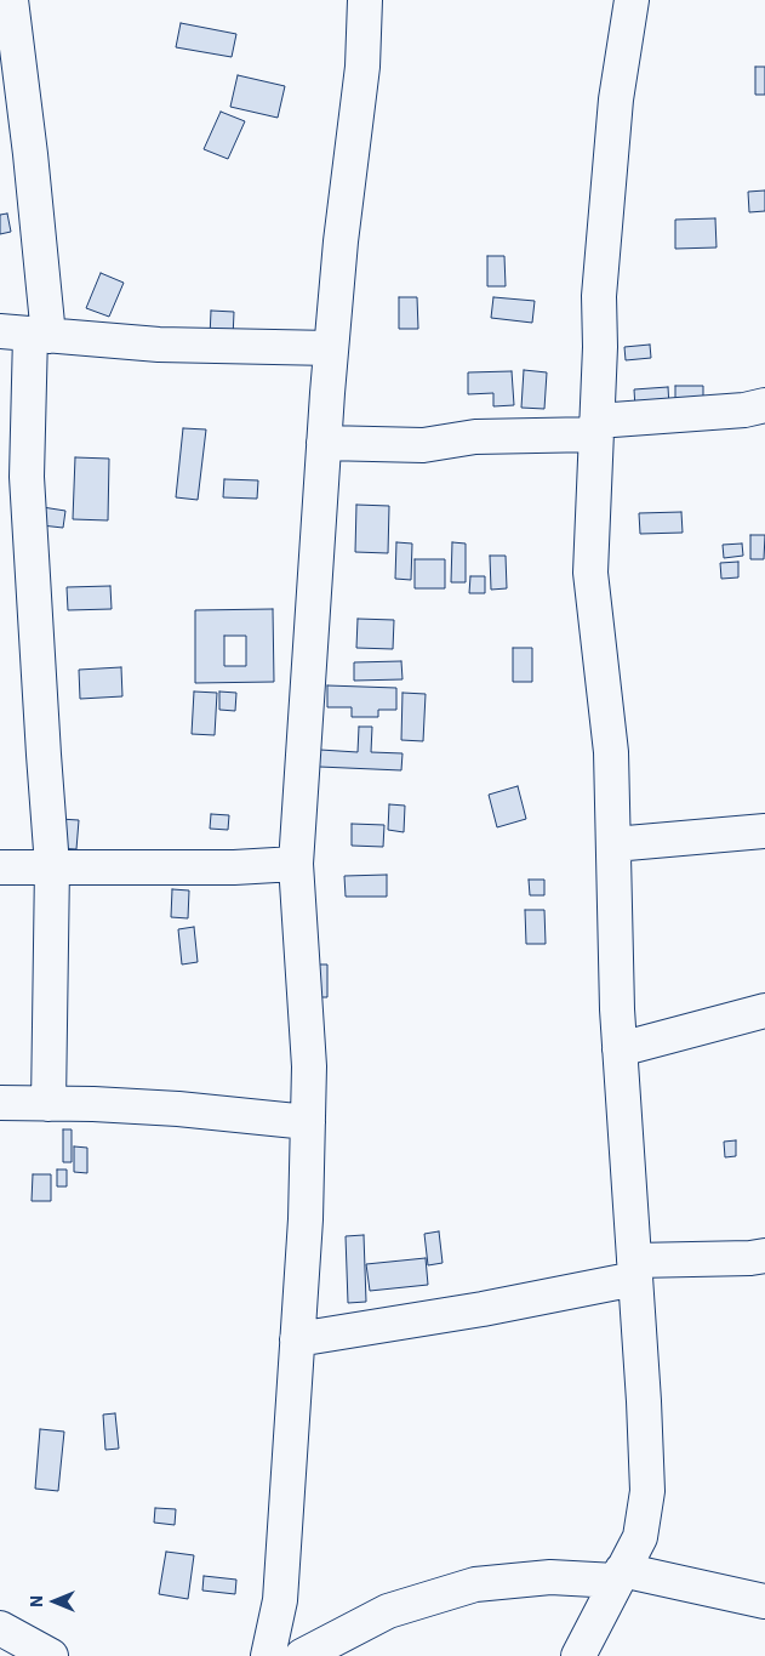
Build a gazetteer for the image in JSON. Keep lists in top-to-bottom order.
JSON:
{
  "north": "left"
}
